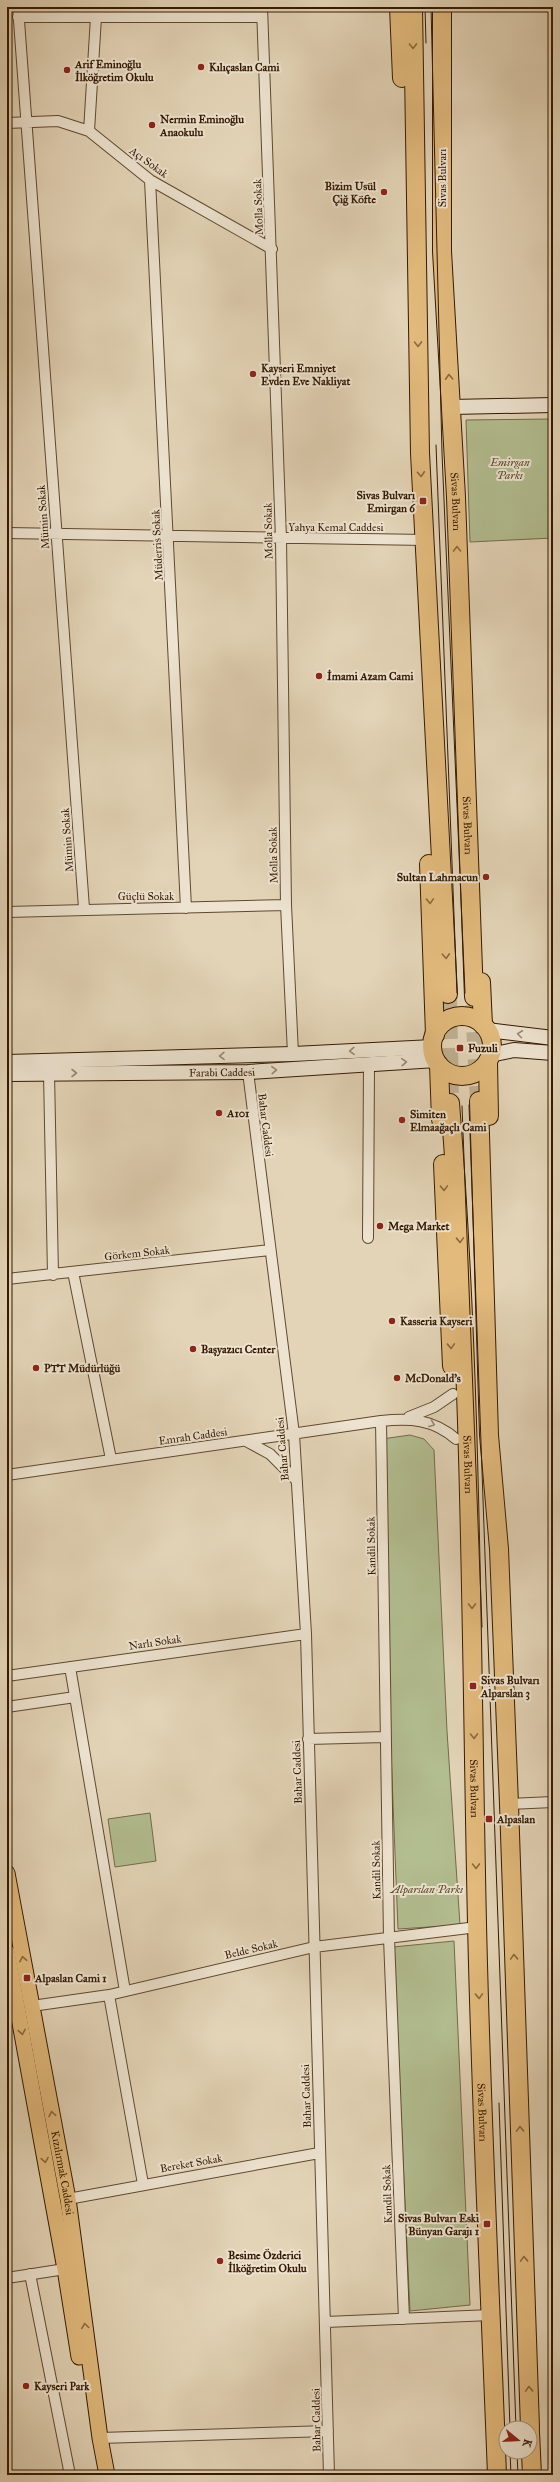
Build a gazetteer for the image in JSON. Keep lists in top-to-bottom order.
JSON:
{
  "streets": {
    "highway": ["Sivas Bulvarı"],
    "main road": ["Kızılırmak Caddesi"],
    "street": [
      "Açı Sokak",
      "Molla Sokak",
      "Mümin Sokak",
      "Yahya Kemal Caddesi",
      "Müderris Sokak",
      "Güçlü Sokak",
      "Farabi Caddesi",
      "Bahar Caddesi",
      "Görkem Sokak",
      "Emrah Caddesi",
      "Kandil Sokak",
      "Narlı Sokak",
      "Belde Sokak",
      "Bereket Sokak"
    ]
  },
  "crossings": [
    ["Açı Sokak", "Molla Sokak"],
    ["Açı Sokak", "Mümin Sokak"],
    ["Açı Sokak", "Müderris Sokak"],
    ["Sivas Bulvarı", "Belde Sokak"],
    ["Molla Sokak", "Yahya Kemal Caddesi"],
    ["Molla Sokak", "Güçlü Sokak"],
    ["Molla Sokak", "Farabi Caddesi"],
    ["Mümin Sokak", "Yahya Kemal Caddesi"],
    ["Mümin Sokak", "Güçlü Sokak"],
    ["Yahya Kemal Caddesi", "Müderris Sokak"],
    ["Müderris Sokak", "Güçlü Sokak"],
    ["Farabi Caddesi", "Bahar Caddesi"],
    ["Bahar Caddesi", "Görkem Sokak"],
    ["Bahar Caddesi", "Emrah Caddesi"],
    ["Bahar Caddesi", "Narlı Sokak"],
    ["Bahar Caddesi", "Belde Sokak"],
    ["Bahar Caddesi", "Bereket Sokak"],
    ["Emrah Caddesi", "Kandil Sokak"],
    ["Kandil Sokak", "Belde Sokak"],
    ["Belde Sokak", "Kızılırmak Caddesi"],
    ["Bereket Sokak", "Kızılırmak Caddesi"]
  ],
  "parks": ["Emirgan Parkı", "Alparslan Parkı"],
  "places": {
    "other": [
      "Kılıçaslan Cami",
      "Arif Eminoğlu İlköğretim Okulu",
      "Nermin Eminoğlu Anaokulu",
      "Bizim Usül Çiğ Köfte",
      "Kayseri Emniyet Evden Eve Nakliyat",
      "İmami Azam Cami",
      "Sultan Lahmacun",
      "A101",
      "Simiten Elmaağaçlı Cami",
      "Mega Market",
      "Kasseria Kayseri",
      "Başyazıcı Center",
      "PTT Müdürlüğü",
      "McDonald's",
      "Besime Özderici İlköğretim Okulu",
      "Kayseri Park"
    ],
    "transit": [
      "Sivas Bulvarı Emirgan 6",
      "Fuzuli",
      "Sivas Bulvarı Alparslan 3",
      "Alpaslan",
      "Alpaslan Cami 1",
      "Sivas Bulvarı Eski Bünyan Garajı 1"
    ]
  },
  "north": "right"
}
